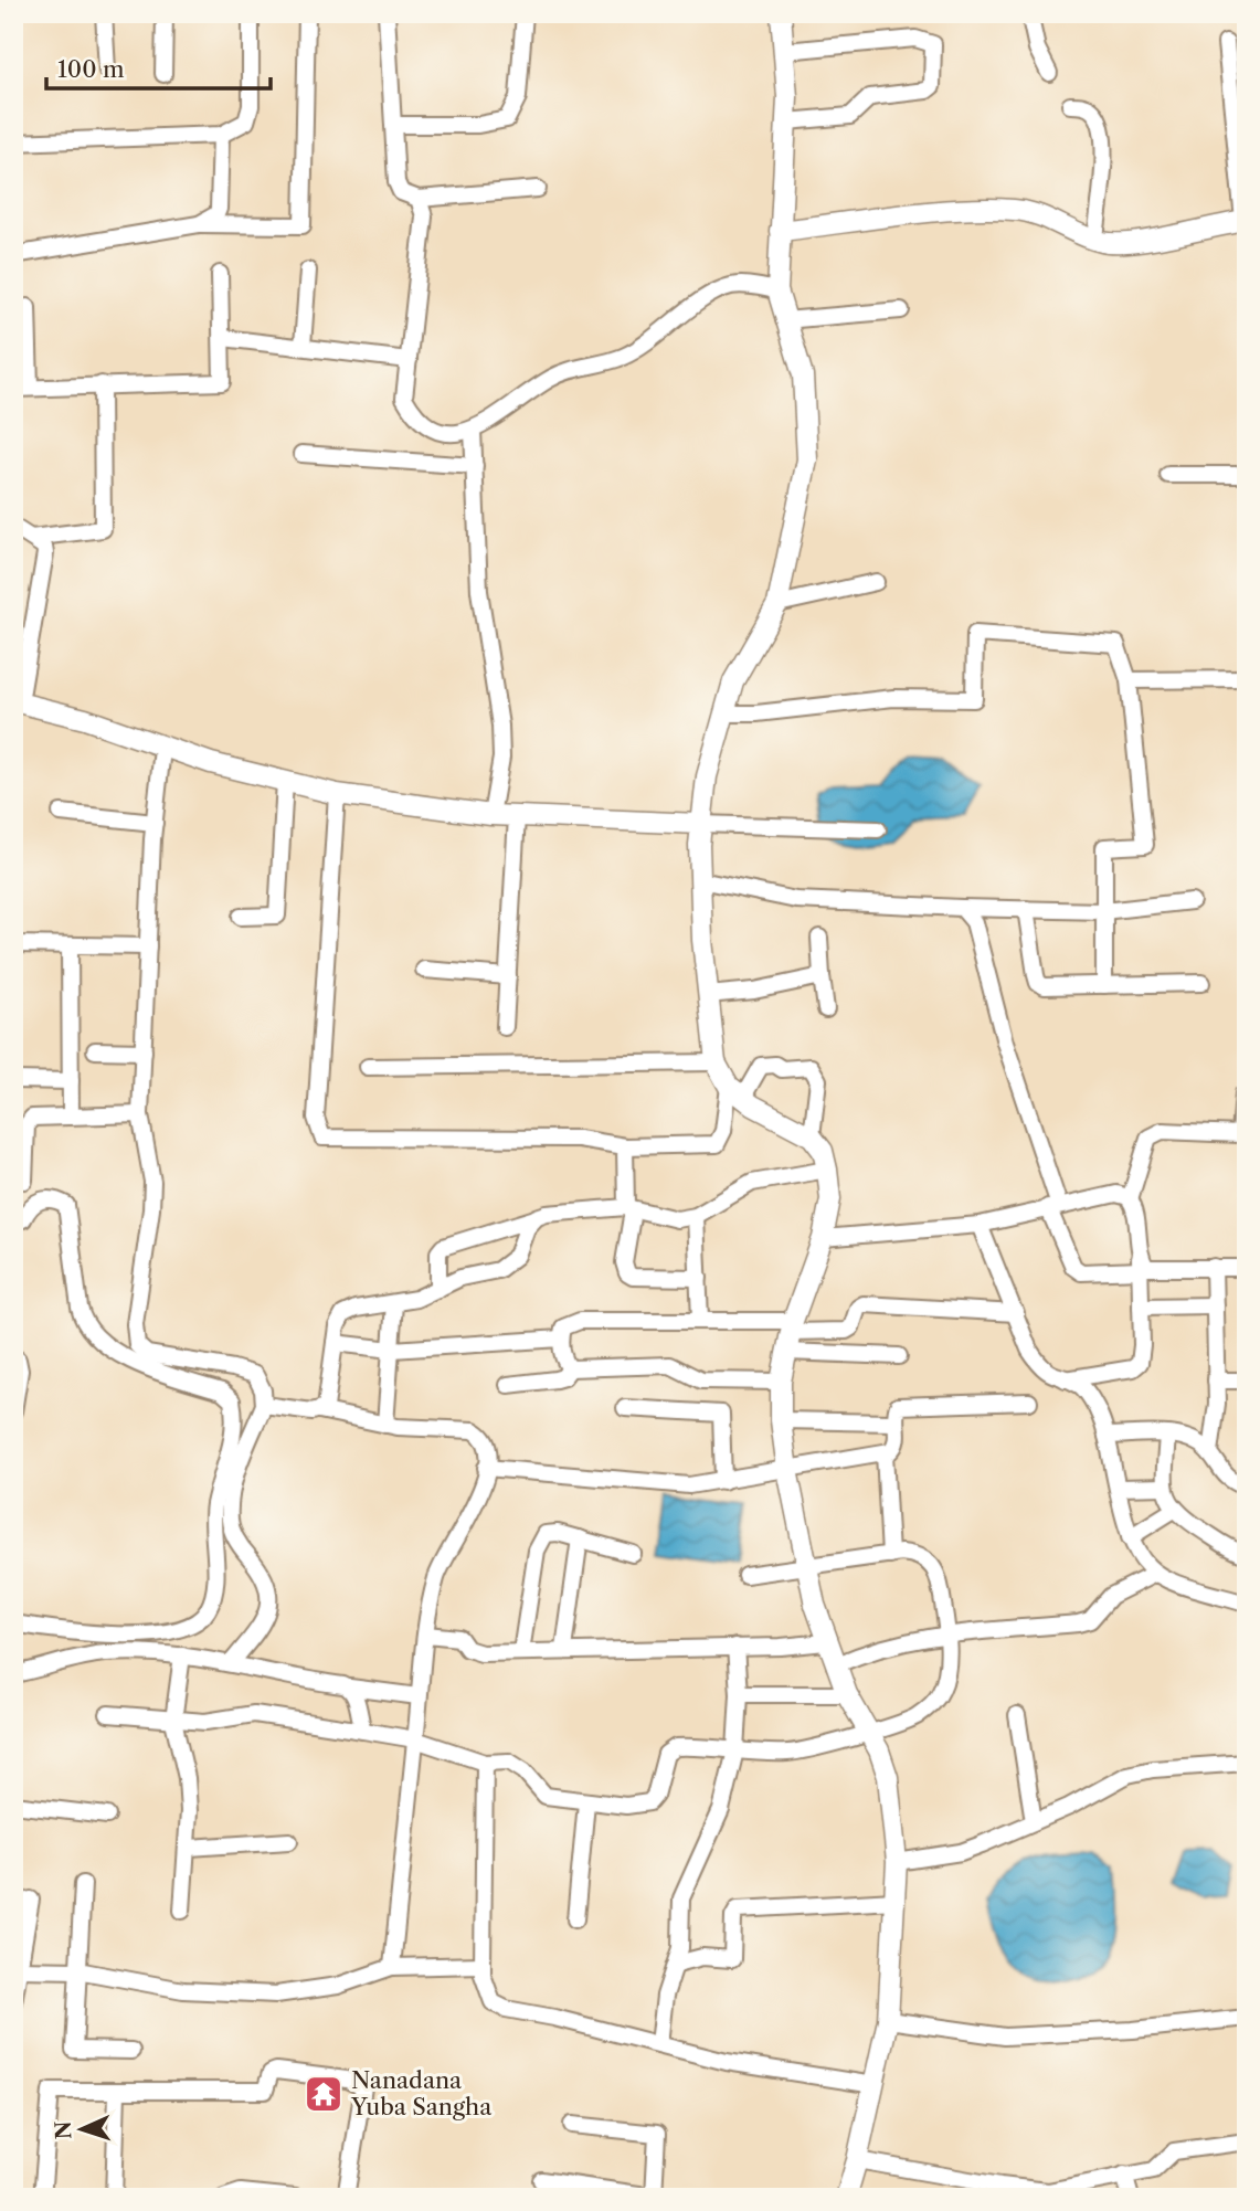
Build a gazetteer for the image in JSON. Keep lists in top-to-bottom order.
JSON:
{
  "places": {
    "temple": ["Nanadana Yuba Sangha"]
  },
  "scale_bar": "100 m",
  "north": "left"
}
